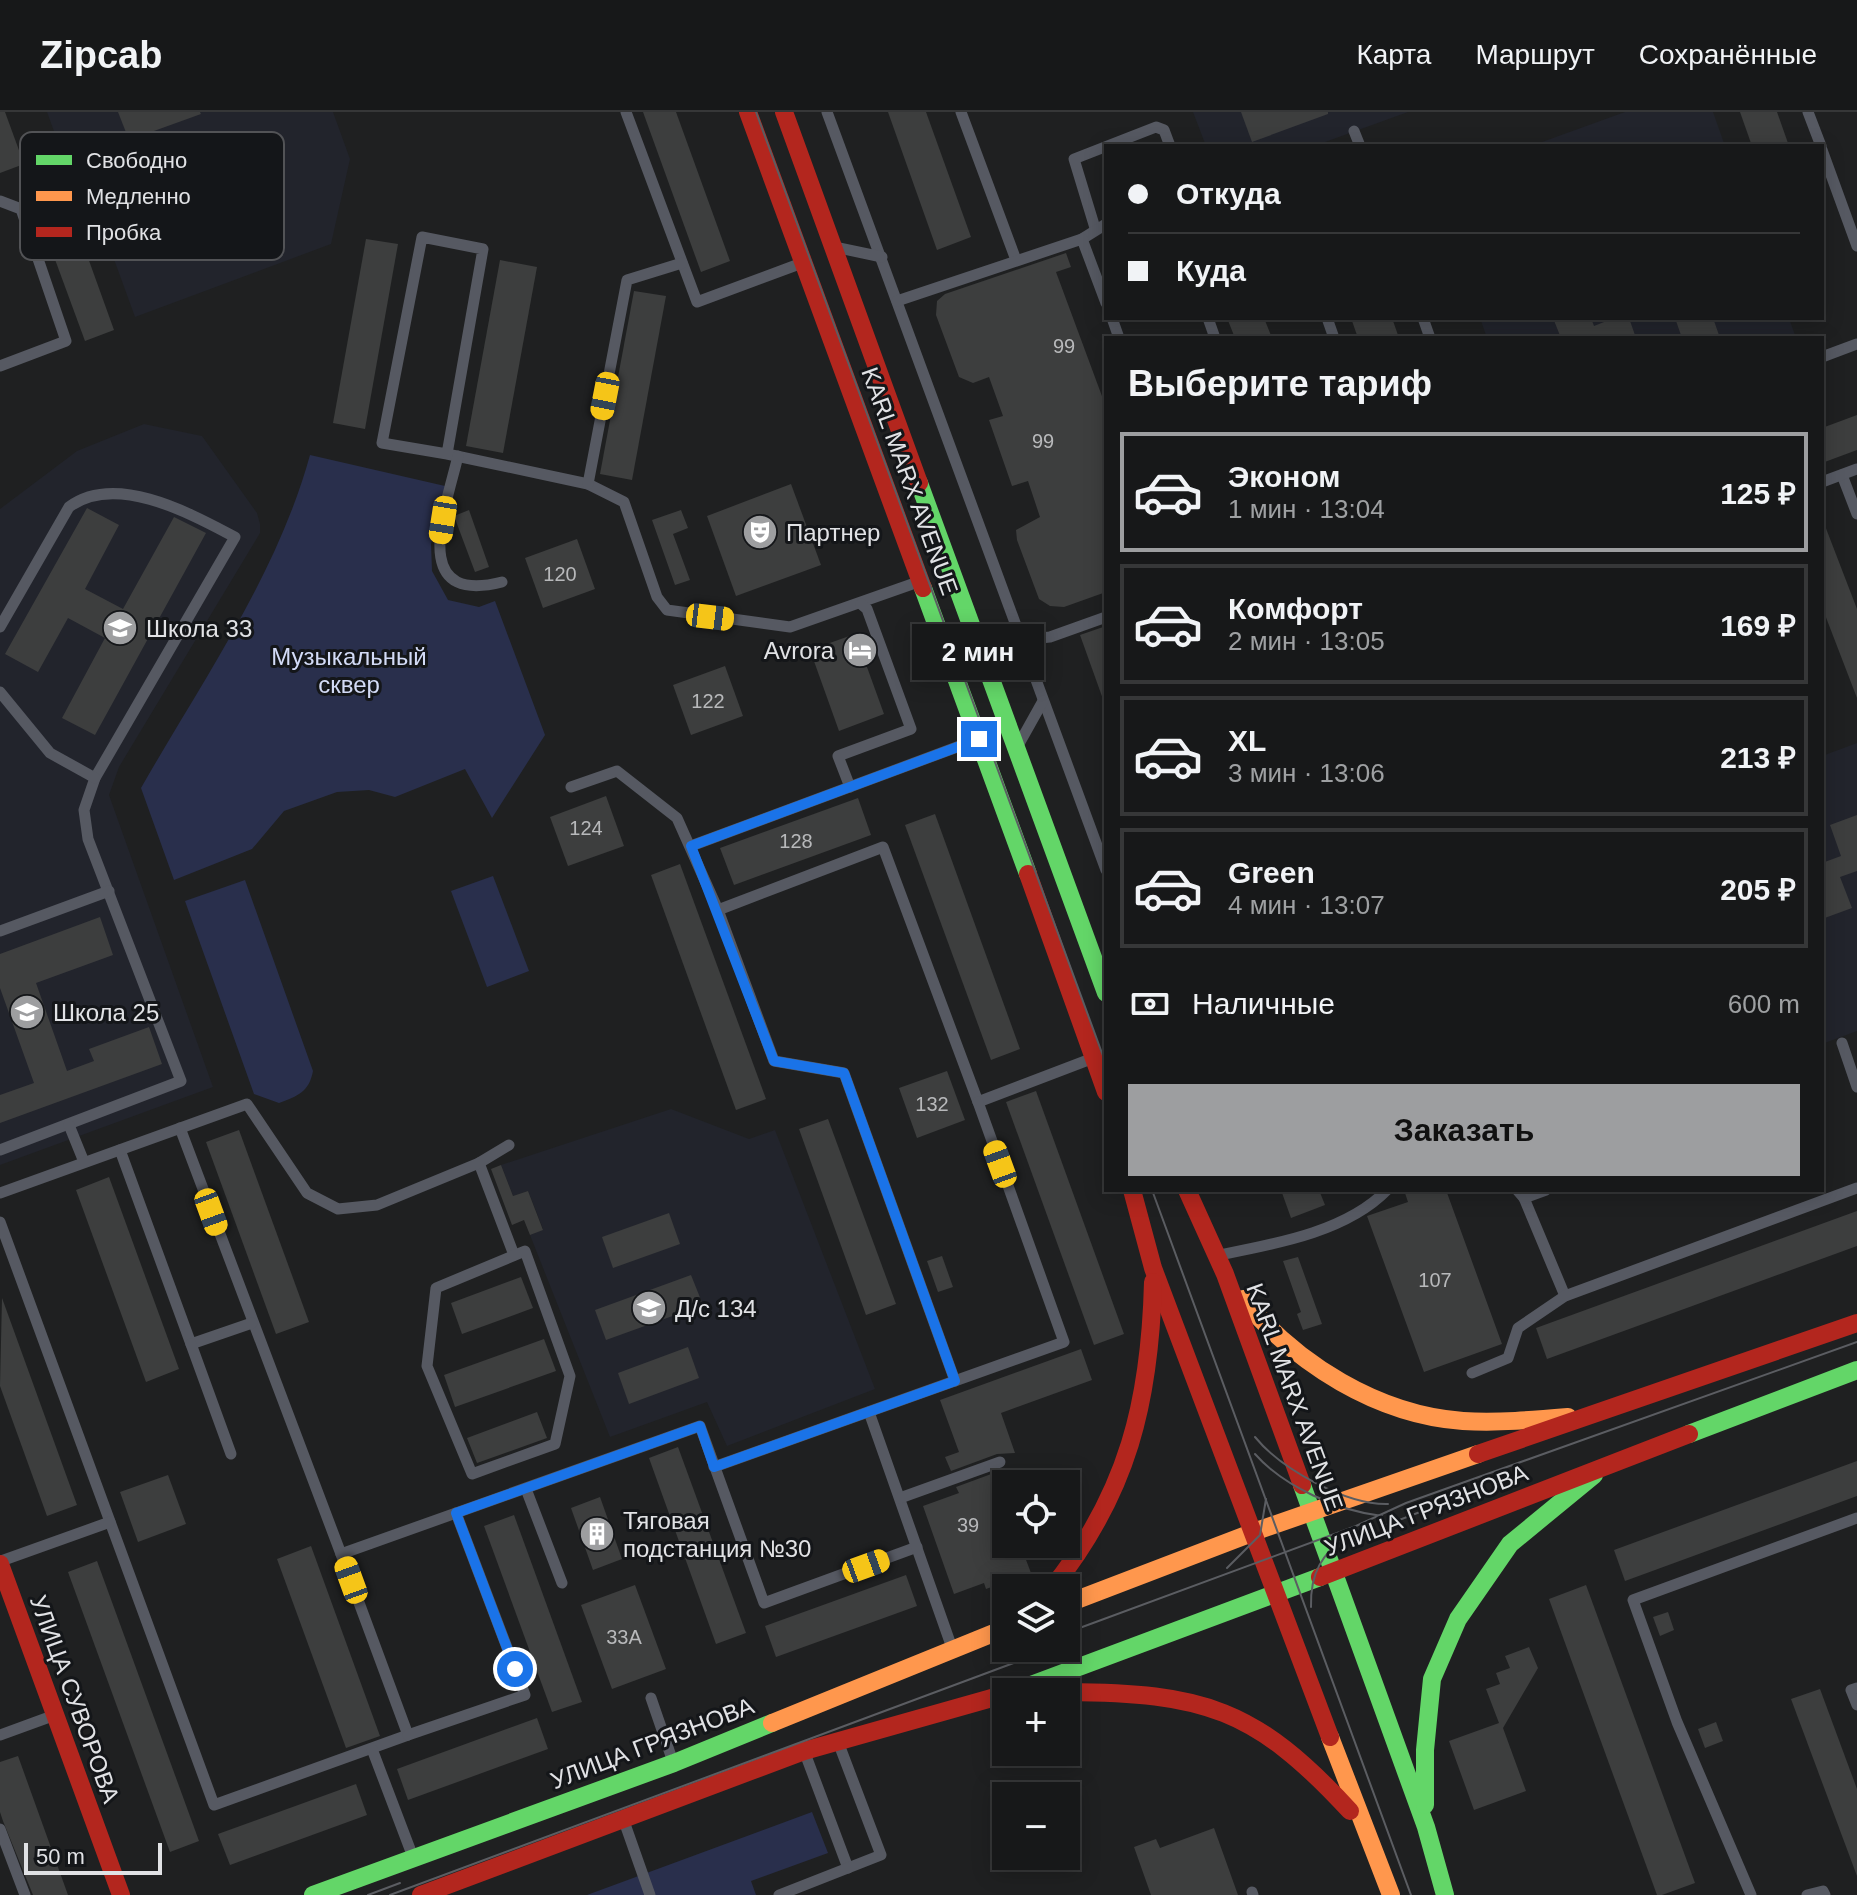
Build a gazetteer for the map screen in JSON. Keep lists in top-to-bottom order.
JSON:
{
  "streets": {
    "main road": ["KARL MARX AVENUE", "УЛИЦА ГРЯЗНОВА", "УЛИЦА СУВОРОВА"]
  },
  "crossings": [
    ["KARL MARX AVENUE", "УЛИЦА ГРЯЗНОВА"]
  ],
  "parks": ["Музыкальный сквер"],
  "places": {
    "theatre": ["Партнер"],
    "school or university": ["Школа 33", "Школа 25", "Д/с 134"],
    "hotel": ["Avrora"],
    "building": ["Тяговая подстанция №30"]
  },
  "house_numbers": [
    "99",
    "99",
    "120",
    "122",
    "124",
    "128",
    "132",
    "107",
    "39",
    "33А"
  ],
  "legend": ["Свободно", "Медленно", "Пробка"],
  "scale_bar": "50 m",
  "page": {
    "header": "Zipcab",
    "nav": ["Карта", "Маршрут", "Сохранённые"],
    "banner": ["Откуда", "Куда"],
    "heading": "Выберите тариф",
    "list": [
      {
        "name": "Эконом",
        "note": "1 мин · 13:04",
        "value": "125 ₽"
      },
      {
        "name": "Комфорт",
        "note": "2 мин · 13:05",
        "value": "169 ₽"
      },
      {
        "name": "XL",
        "note": "3 мин · 13:06",
        "value": "213 ₽"
      },
      {
        "name": "Green",
        "note": "4 мин · 13:07",
        "value": "205 ₽"
      }
    ],
    "bubble": "2 мин",
    "pay": ["Наличные", "600 m"],
    "buttons": "Заказать",
    "map_buttons": ["+", "−"],
    "scale": "50 m"
  }
}
